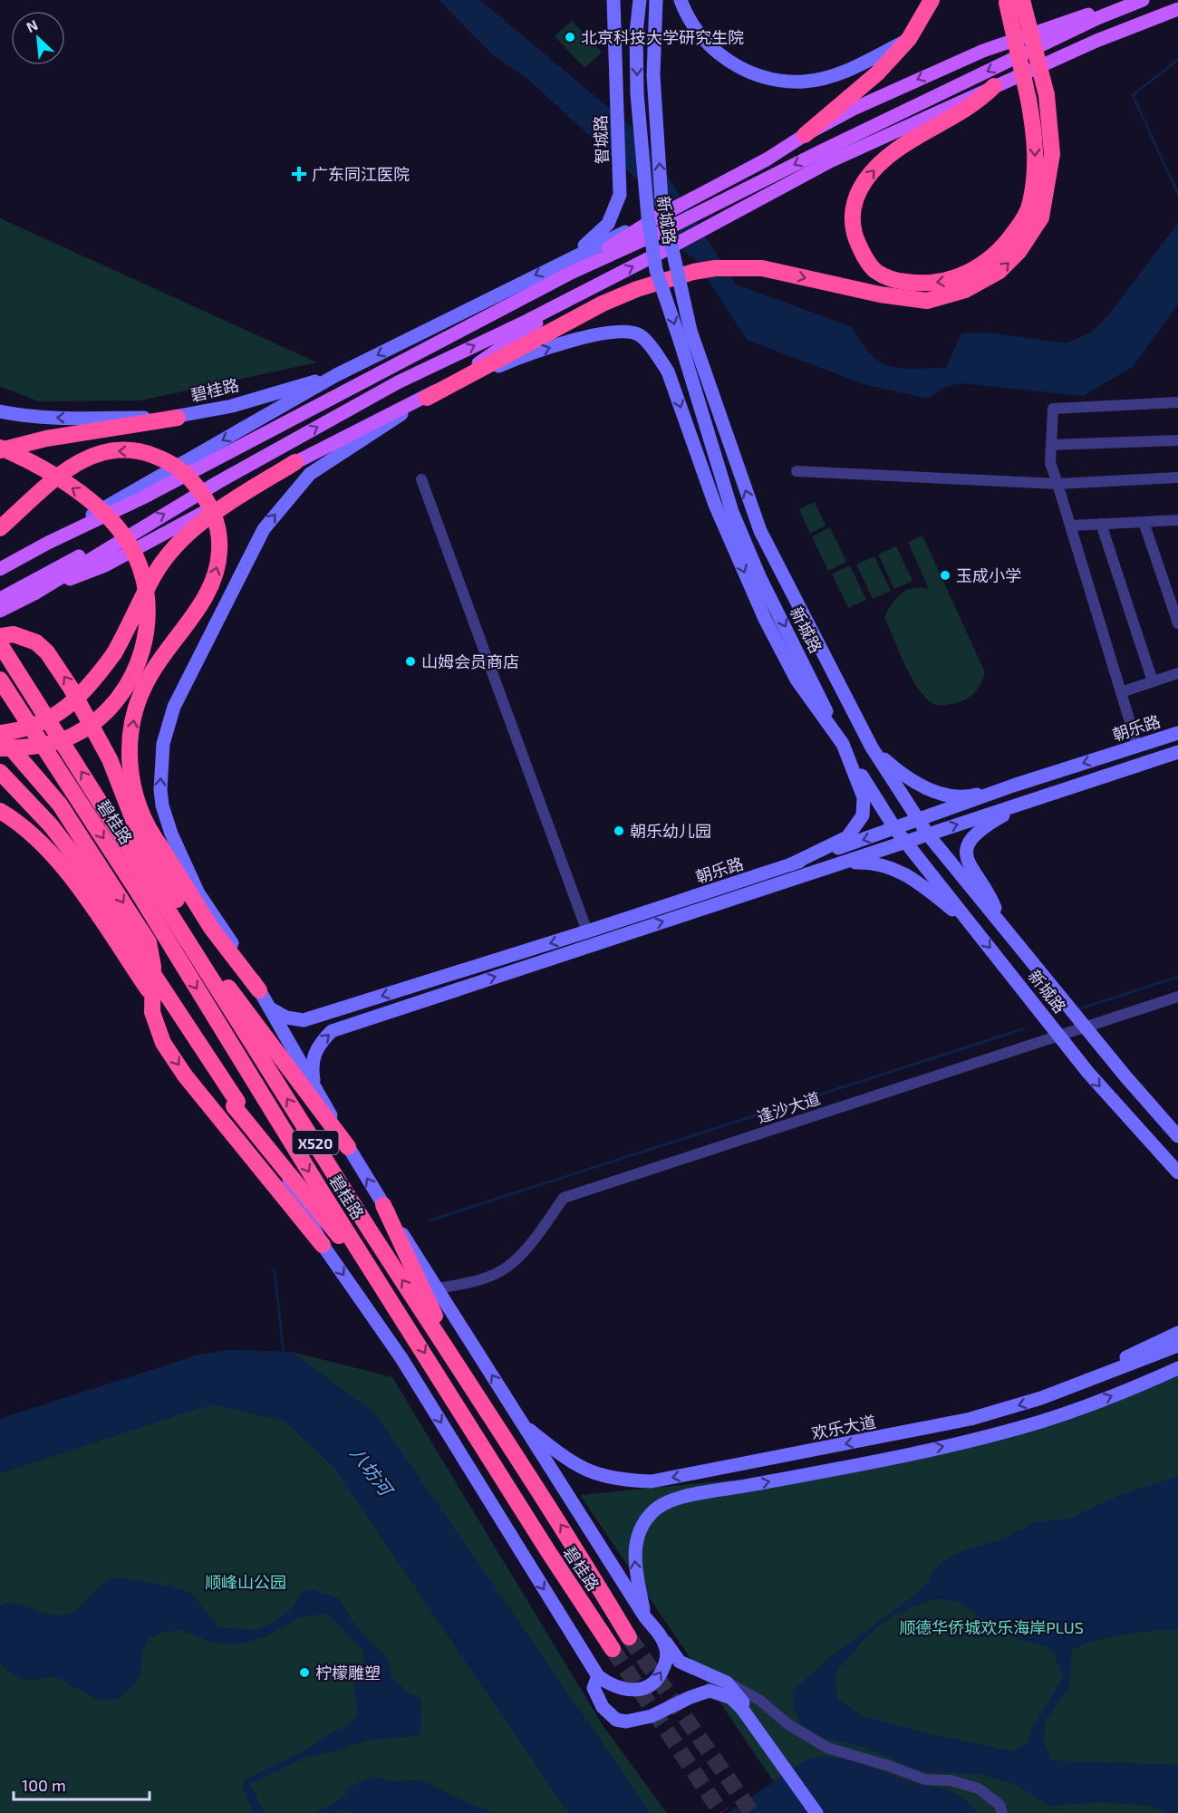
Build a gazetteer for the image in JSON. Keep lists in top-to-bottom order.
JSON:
{
  "streets": {
    "highway": ["碧桂路", "X520"],
    "street": [
      "智城路",
      "新城路",
      "朝乐路",
      "逢沙大道",
      "欢乐大道"
    ]
  },
  "crossings": [
    ["新城路", "朝乐路"],
    ["新城路", "逢沙大道"]
  ],
  "water": ["八坊河"],
  "parks": ["顺峰山公园", "顺德华侨城欢乐海岸PLUS"],
  "places": {
    "other": [
      "北京科技大学研究生院",
      "玉成小学",
      "山姆会员商店",
      "朝乐幼儿园",
      "柠檬雕塑"
    ],
    "health": ["广东同江医院"]
  },
  "scale_bar": "100 m",
  "north": "top left"
}
